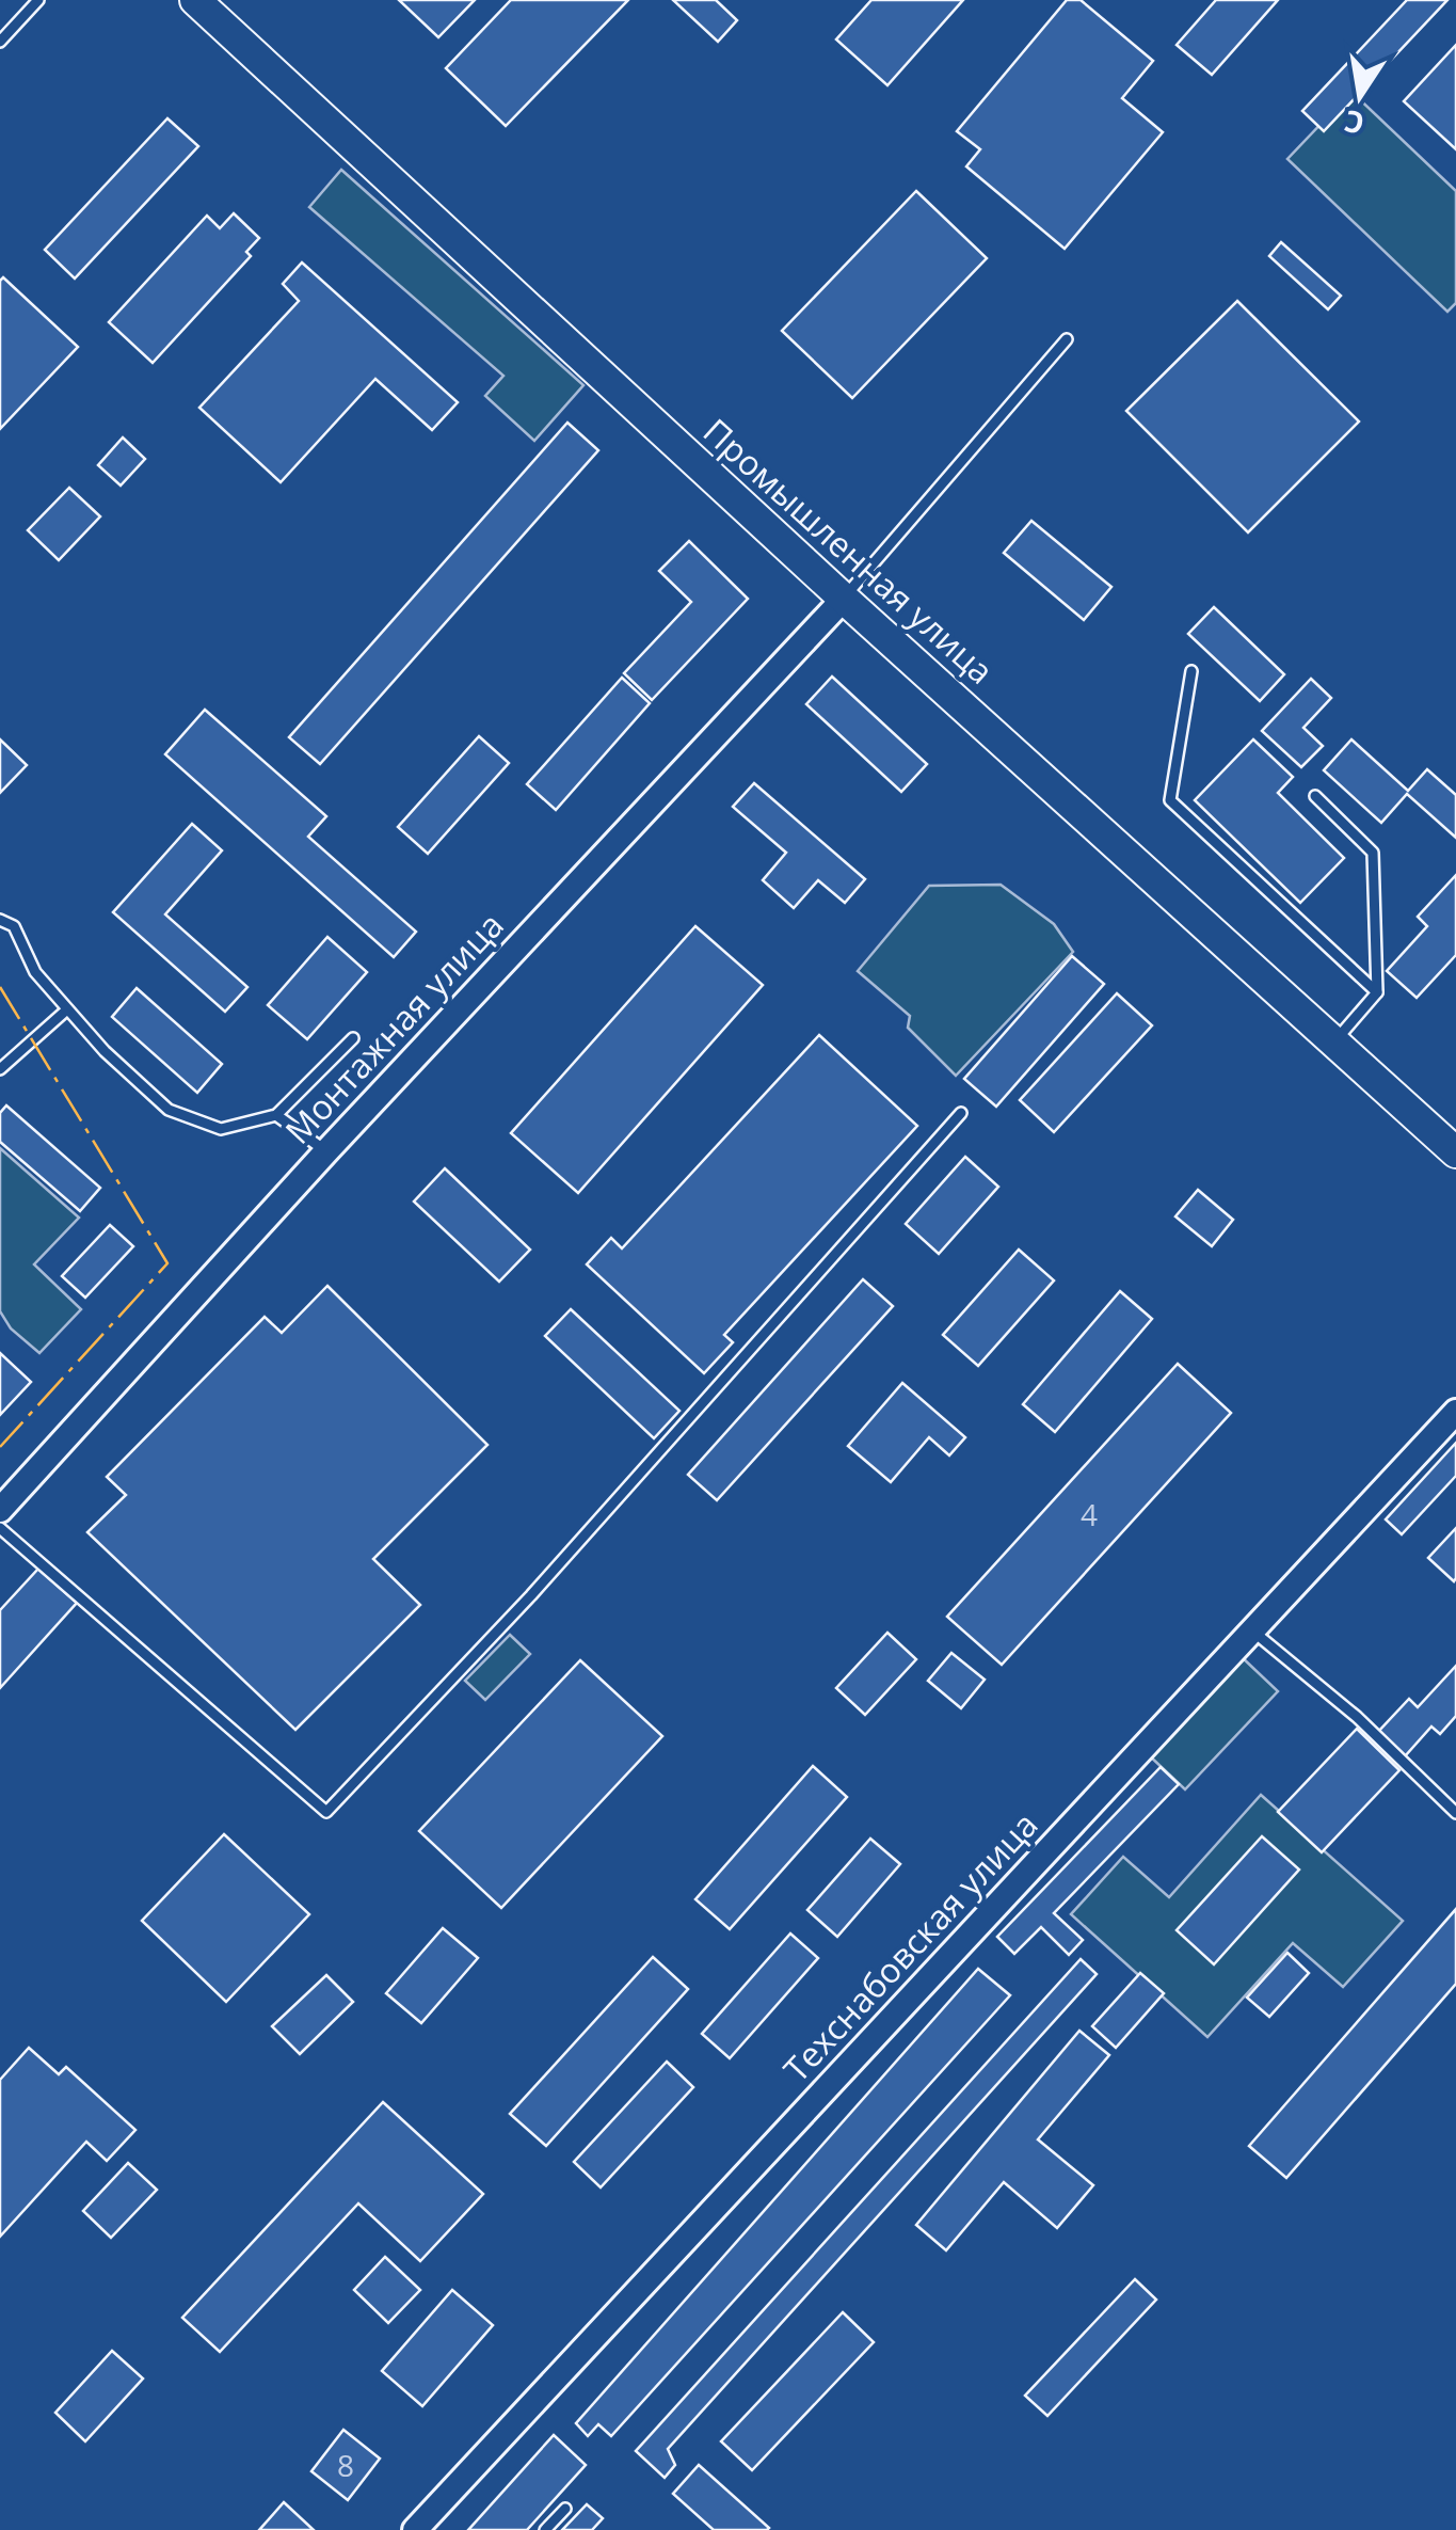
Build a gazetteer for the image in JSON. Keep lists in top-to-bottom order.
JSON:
{
  "streets": {
    "main road": ["Промышленная улица"],
    "street": ["Монтажная улица", "Техснабовская улица"]
  },
  "crossings": [
    ["Промышленная улица", "Монтажная улица"]
  ],
  "house_numbers": ["4", "8"],
  "north": "bottom"
}
